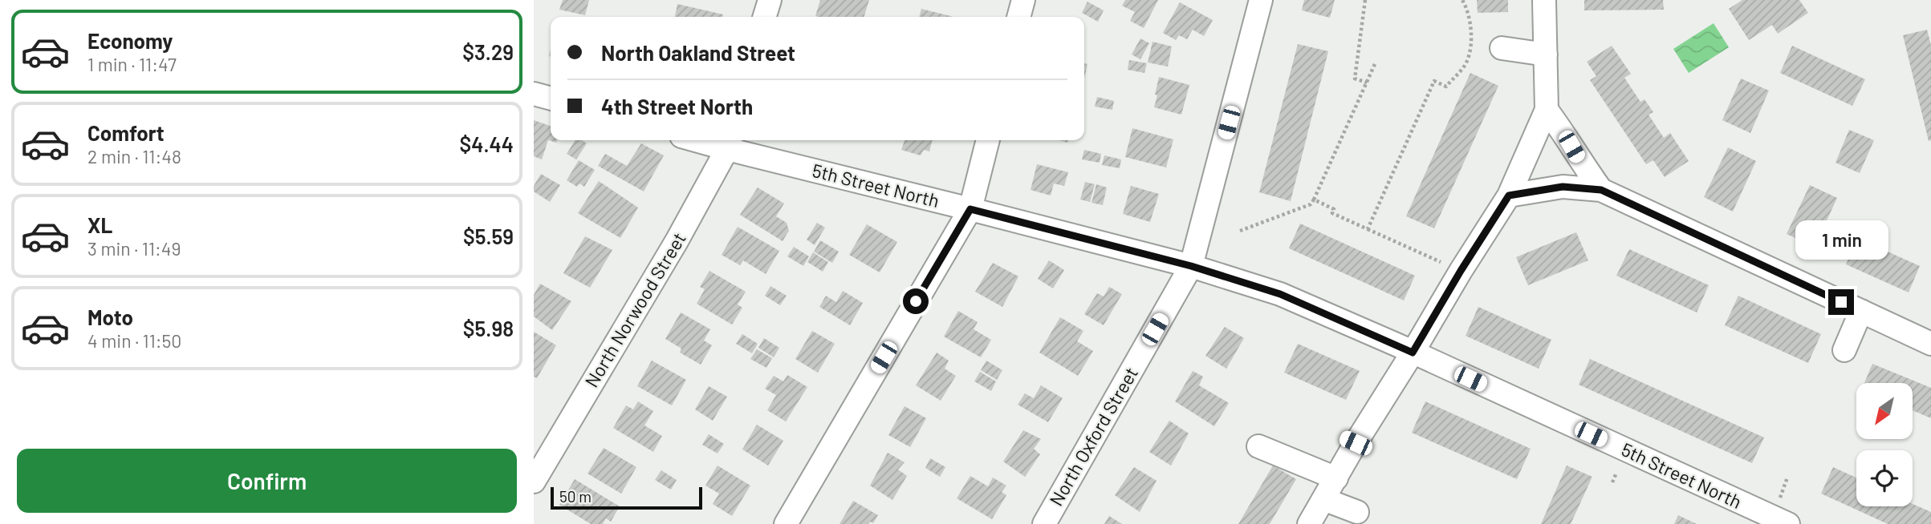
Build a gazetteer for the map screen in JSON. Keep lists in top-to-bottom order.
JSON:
{
  "streets": {
    "street": ["5th Street North", "North Norwood Street", "North Oxford Street"]
  },
  "crossings": [
    ["5th Street North", "North Norwood Street"],
    ["5th Street North", "North Oxford Street"]
  ],
  "scale_bar": "50 m",
  "north": "bottom left",
  "page": {
    "list": [
      {
        "name": "Economy",
        "note": "1 min · 11:47",
        "value": "$3.29"
      },
      {
        "name": "Comfort",
        "note": "2 min · 11:48",
        "value": "$4.44"
      },
      {
        "name": "XL",
        "note": "3 min · 11:49",
        "value": "$5.59"
      },
      {
        "name": "Moto",
        "note": "4 min · 11:50",
        "value": "$5.98"
      }
    ],
    "banner": ["North Oakland Street", "4th Street North"],
    "bubble": "1 min",
    "buttons": "Confirm",
    "scale": "50 m"
  }
}
